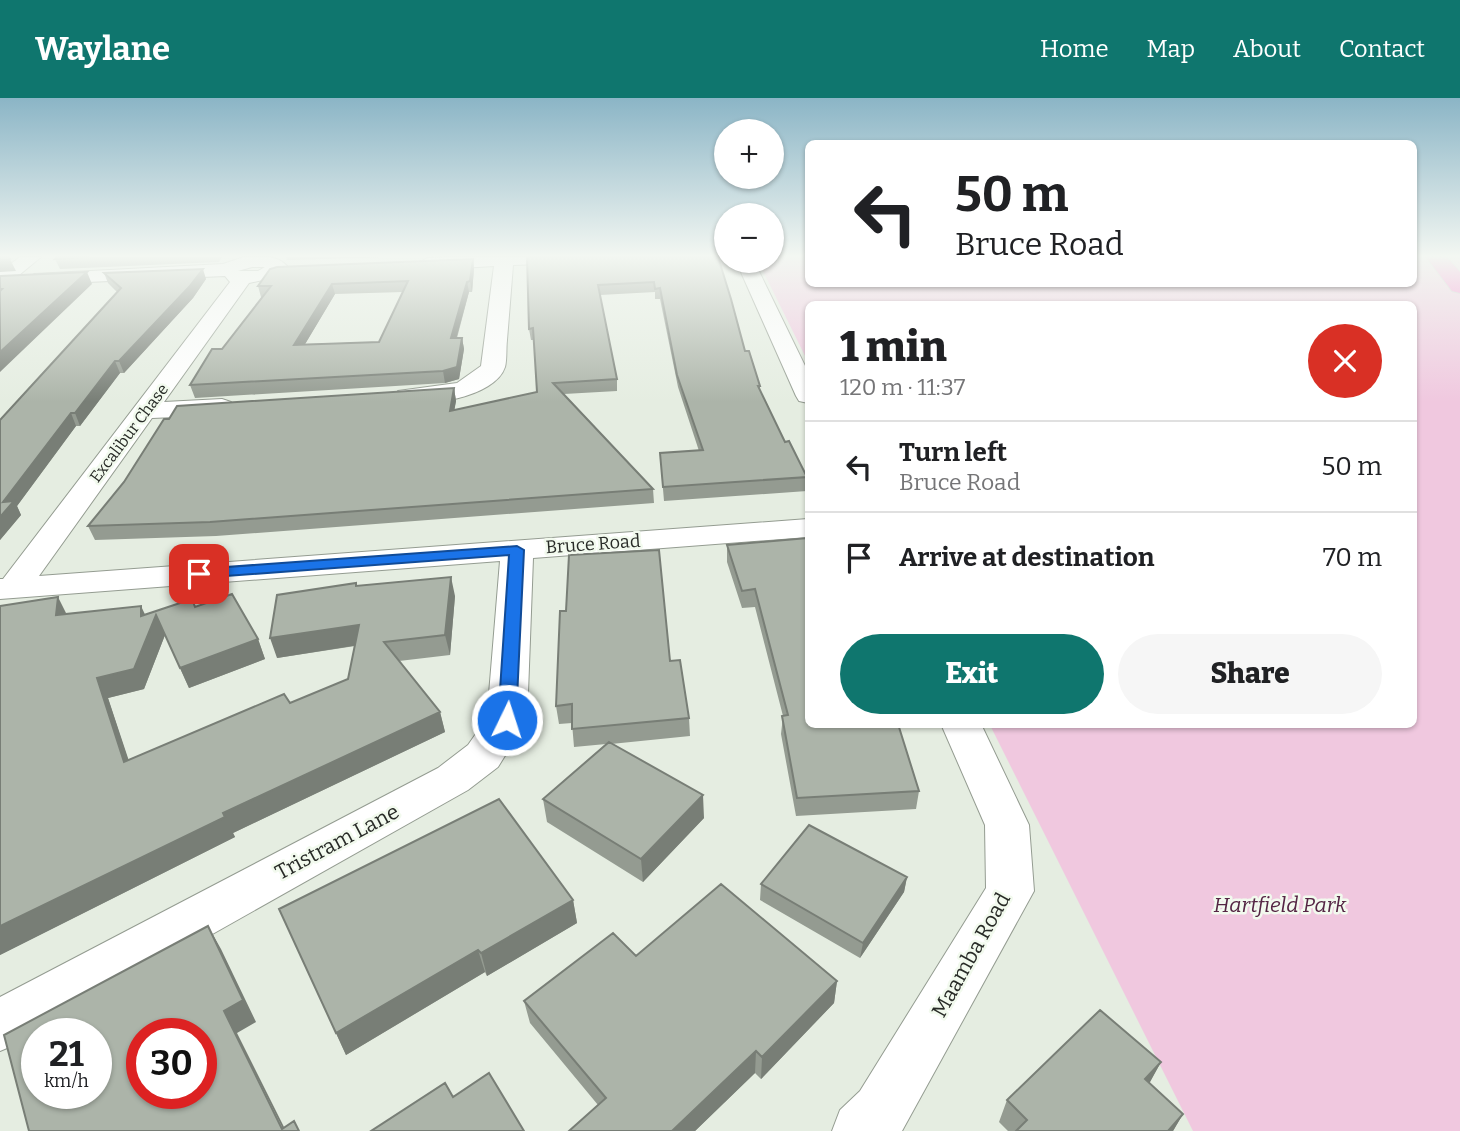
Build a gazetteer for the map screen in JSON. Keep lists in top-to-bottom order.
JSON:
{
  "streets": {
    "street": [
      "Excalibur Chase",
      "Bruce Road",
      "Tristram Lane",
      "Maamba Road"
    ]
  },
  "crossings": [
    ["Excalibur Chase", "Bruce Road"],
    ["Bruce Road", "Tristram Lane"]
  ],
  "parks": ["Hartfield Park"],
  "page": {
    "header": "Waylane",
    "nav": [
      "Home",
      "Map",
      "About",
      "Contact"
    ],
    "map_buttons": ["+", "−"],
    "turn": ["50 m", "Bruce Road"],
    "heading": ["1 min", "120 m · 11:37"],
    "list": [
      {
        "name": "Turn left",
        "note": "Bruce Road",
        "value": "50 m"
      },
      {
        "name": "Arrive at destination",
        "value": "70 m"
      }
    ],
    "buttons": ["Exit", "Share"],
    "speed": "21 km/h",
    "limit": "30"
  }
}
